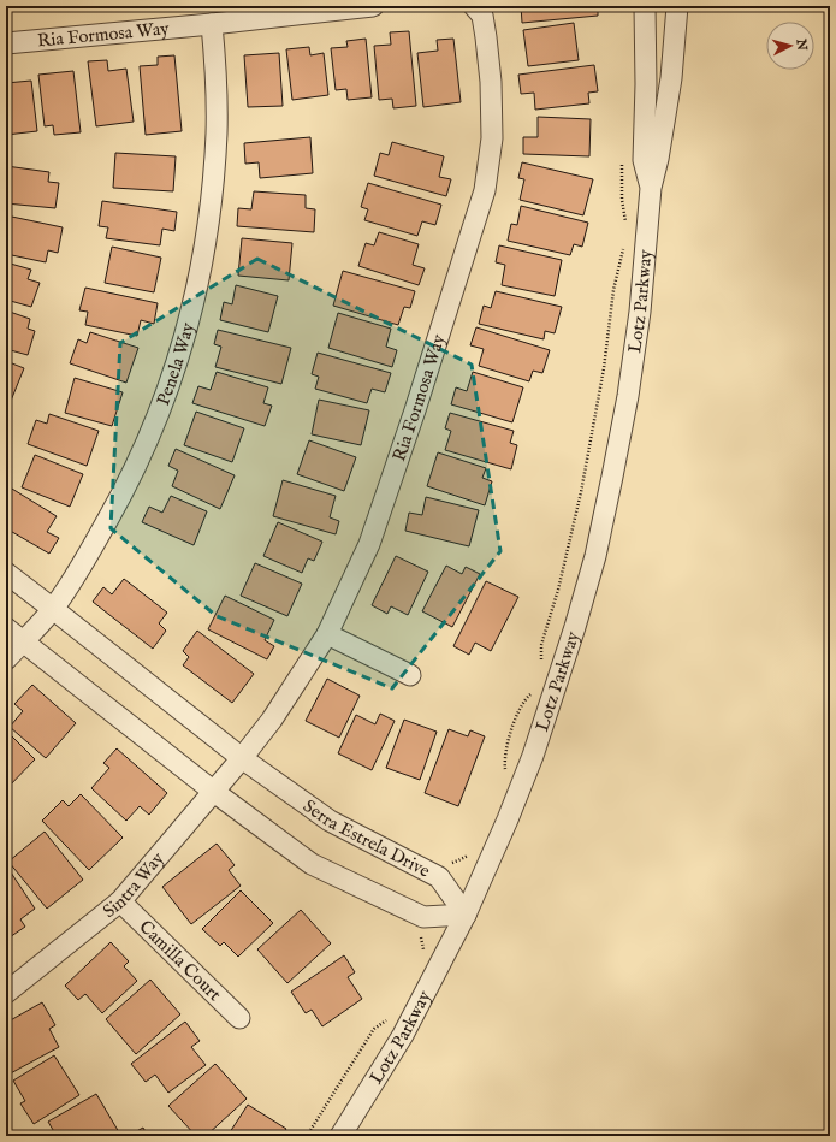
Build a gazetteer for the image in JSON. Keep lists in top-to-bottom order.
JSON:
{
  "streets": {
    "street": [
      "Ria Formosa Way",
      "Lotz Parkway",
      "Penela Way",
      "Serra Estrela Drive",
      "Sintra Way",
      "Camilla Court"
    ]
  },
  "crossings": [
    ["Ria Formosa Way", "Penela Way"],
    ["Ria Formosa Way", "Serra Estrela Drive"],
    ["Ria Formosa Way", "Sintra Way"],
    ["Lotz Parkway", "Serra Estrela Drive"],
    ["Penela Way", "Serra Estrela Drive"],
    ["Serra Estrela Drive", "Sintra Way"],
    ["Sintra Way", "Camilla Court"]
  ],
  "north": "right"
}
